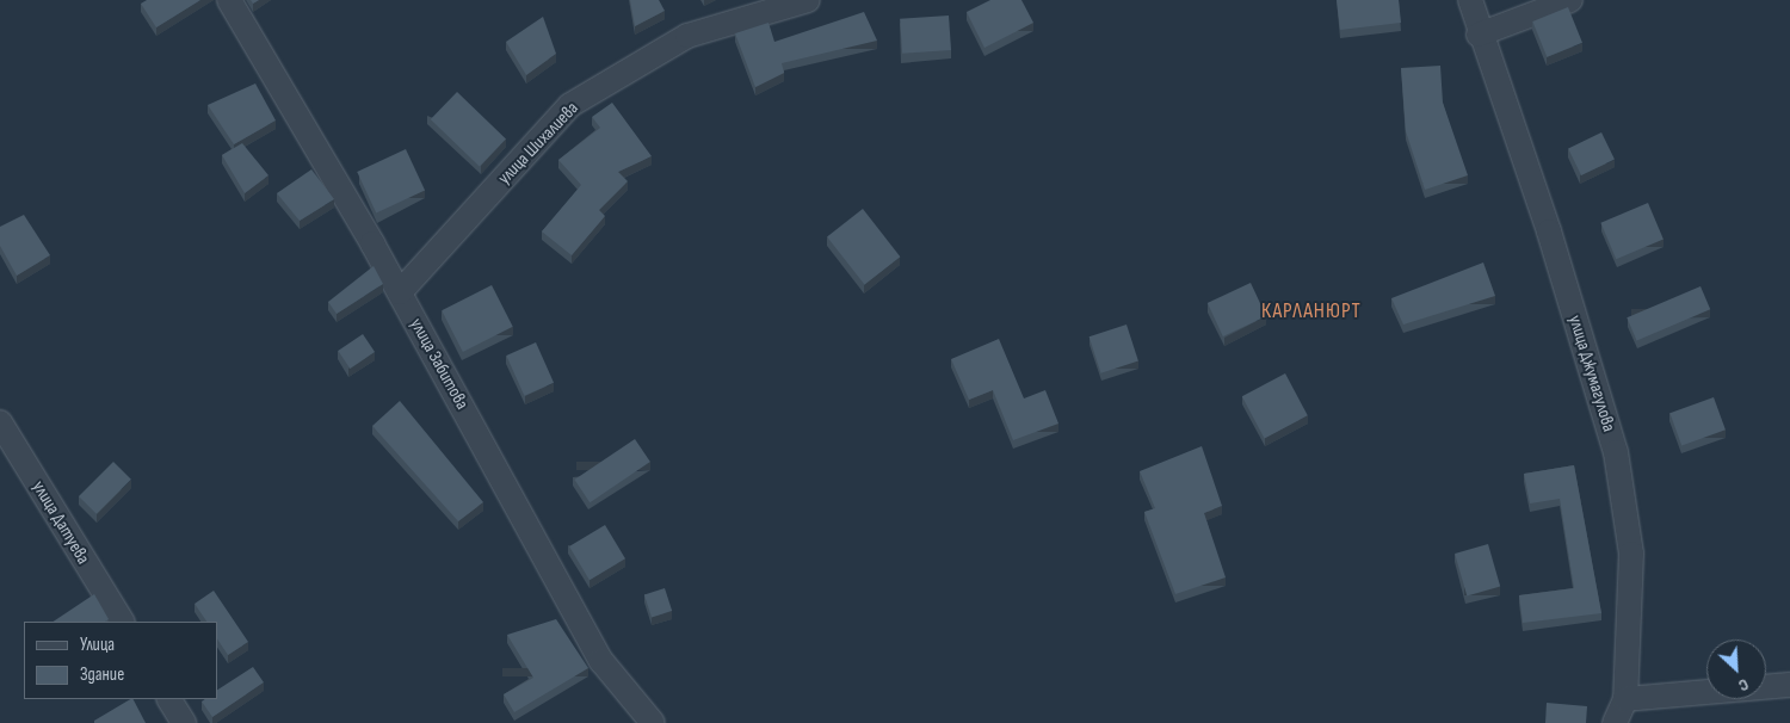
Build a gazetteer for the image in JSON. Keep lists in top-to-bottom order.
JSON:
{
  "streets": {
    "street": [
      "улица Шихалиева",
      "улица Забитова",
      "улица Джумагулова",
      "улица Датуева"
    ]
  },
  "crossings": [
    ["улица Шихалиева", "улица Забитова"]
  ],
  "districts": ["КАРЛАНЮРТ"],
  "legend": ["Улица", "Здание"],
  "north": "bottom right"
}
